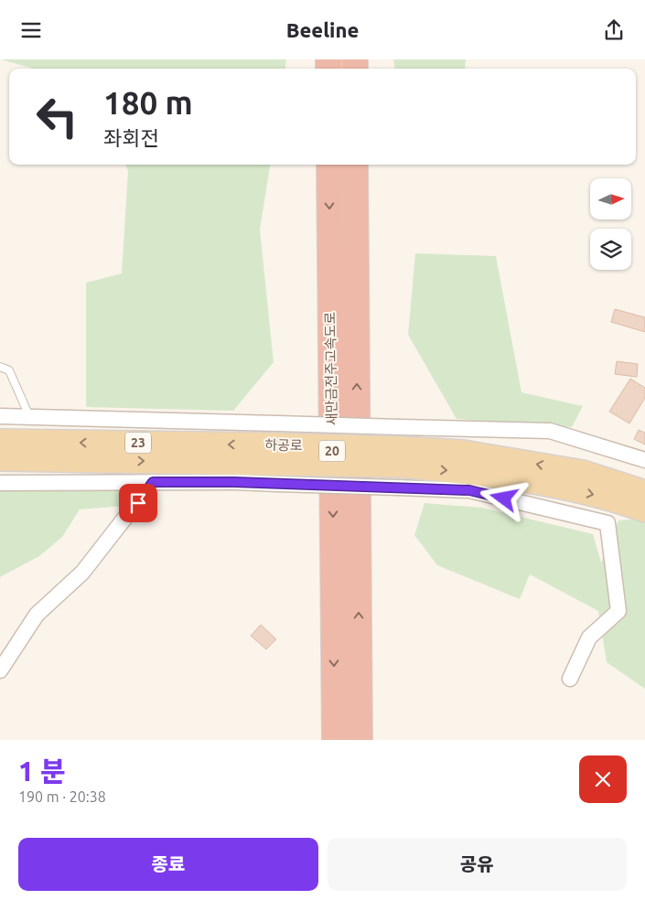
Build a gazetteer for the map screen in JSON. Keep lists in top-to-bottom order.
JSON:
{
  "streets": {
    "highway": ["새만금전주고속도로", "20"],
    "main road": ["23", "하공로"]
  },
  "north": "right",
  "page": {
    "header": "Beeline",
    "turn": ["180 m", "좌회전"],
    "heading": ["1 분", "190 m · 20:38"],
    "buttons": ["종료", "공유"]
  }
}
